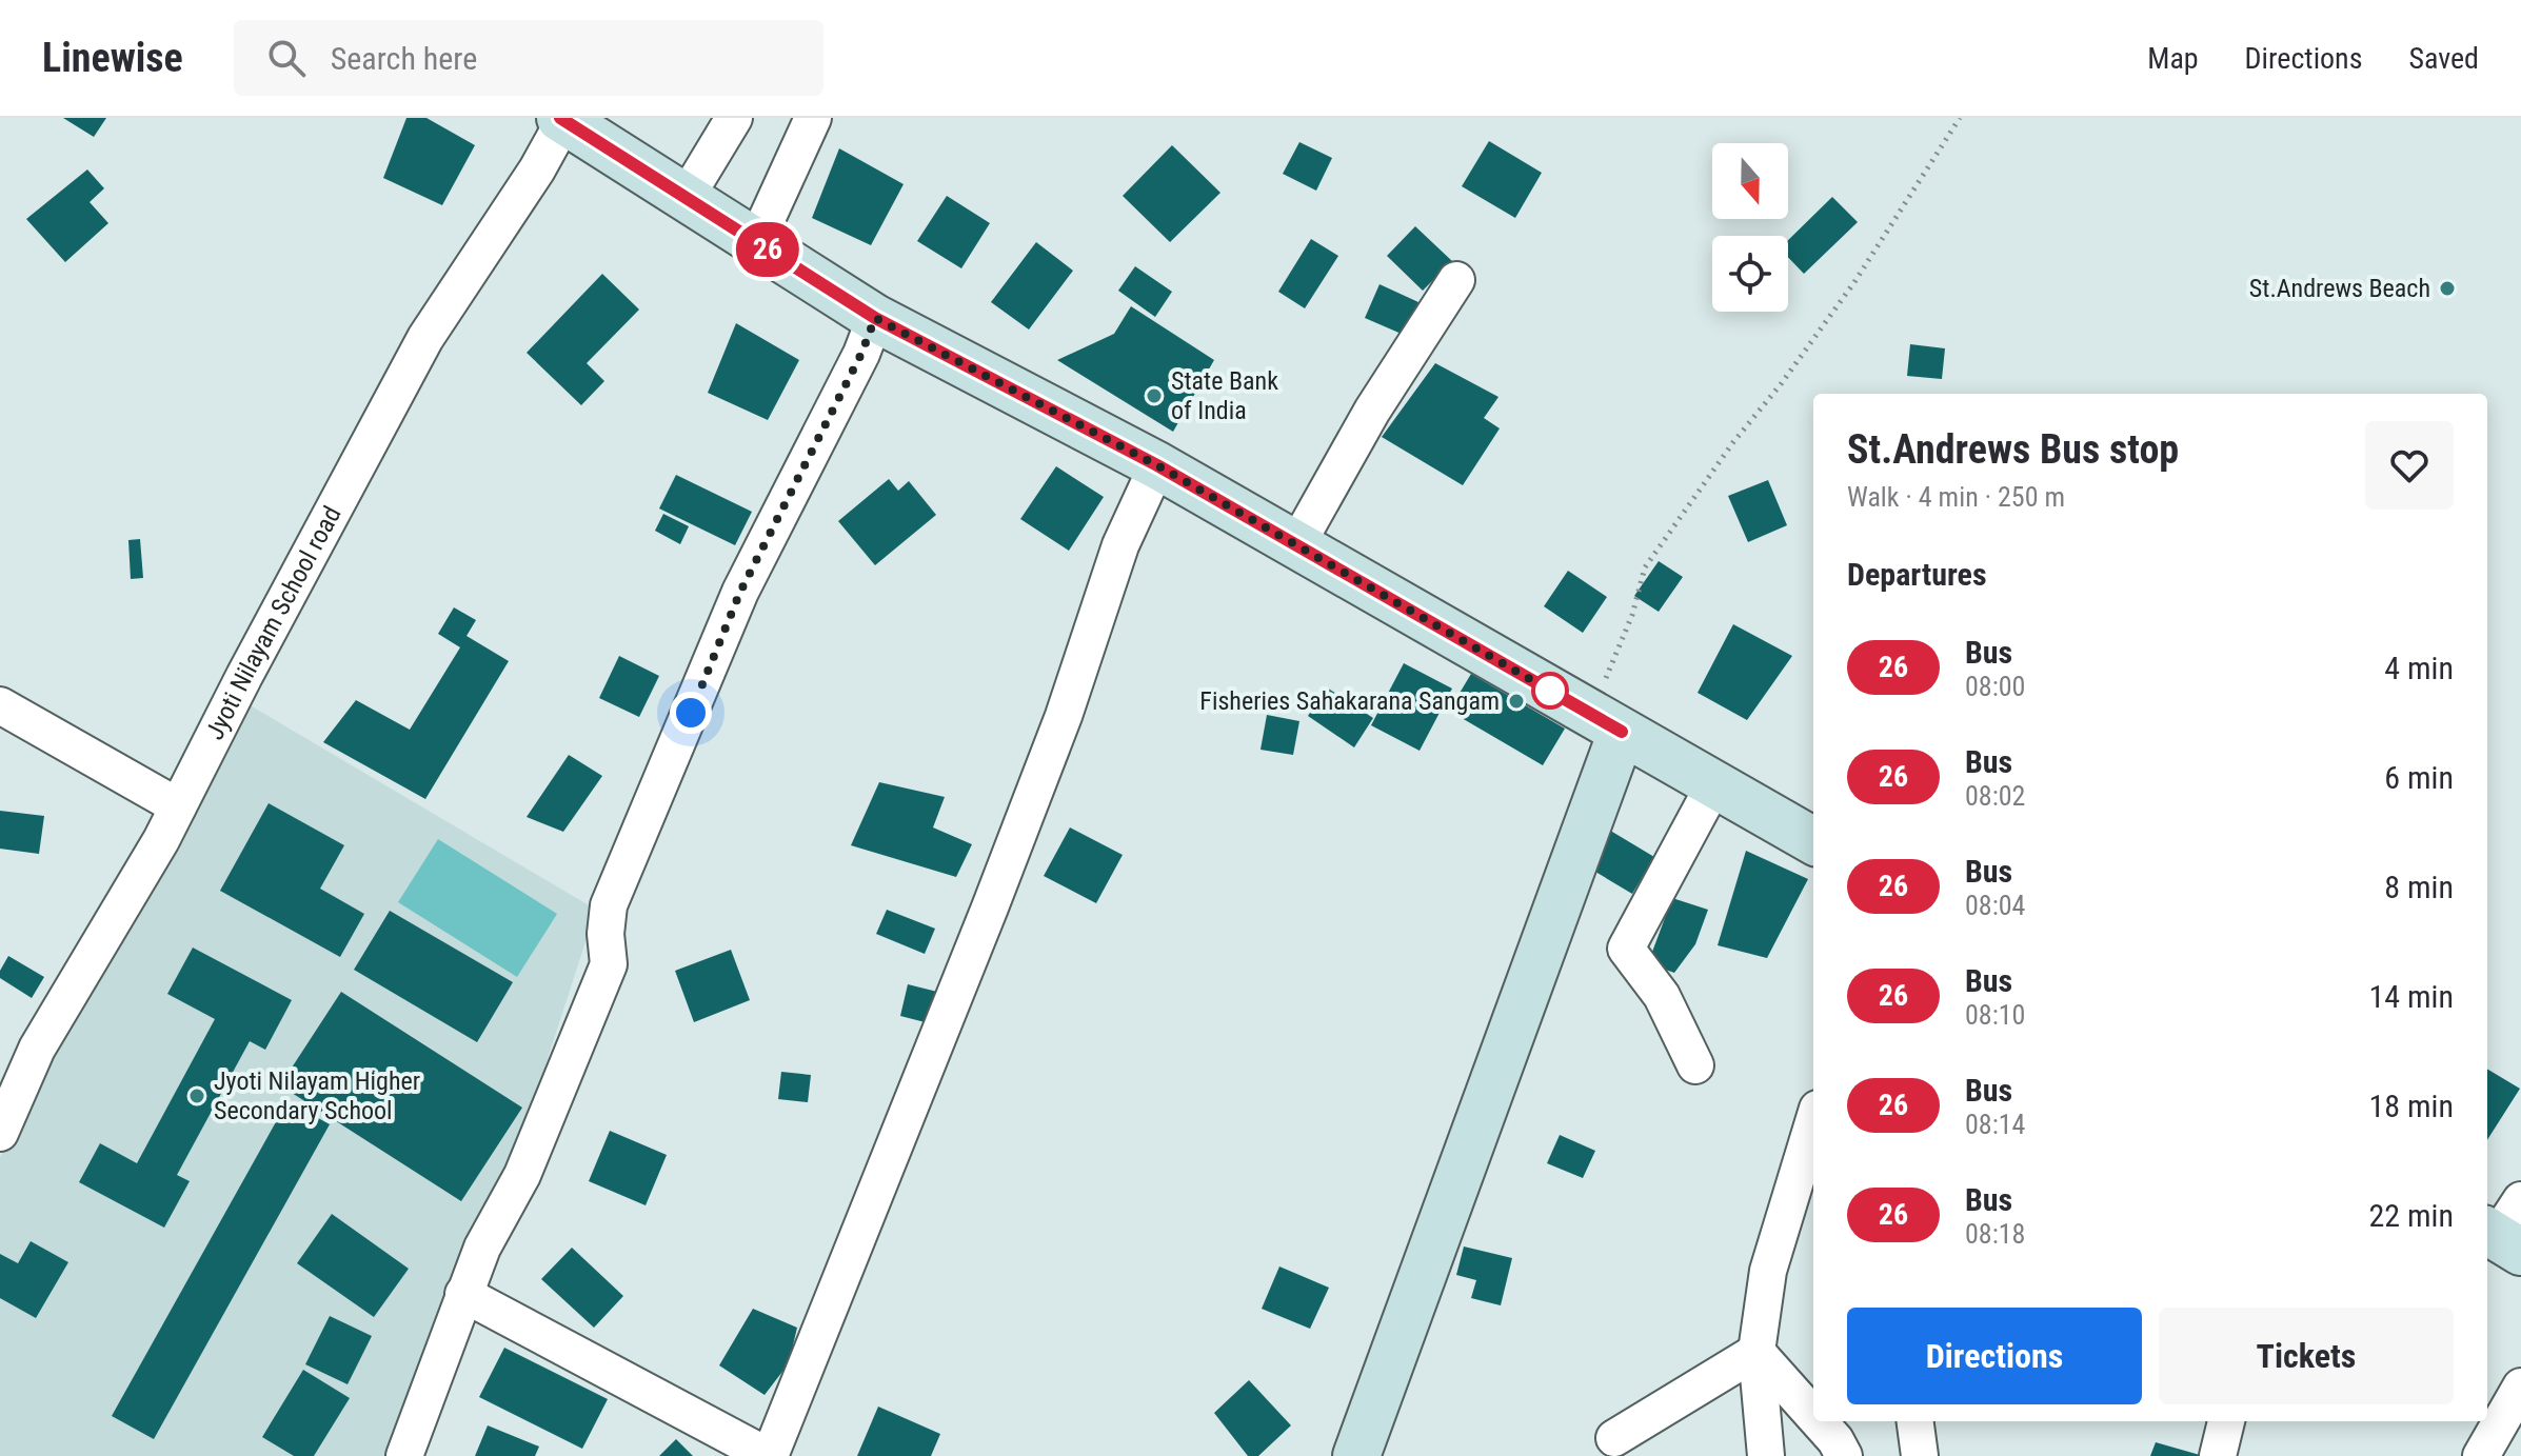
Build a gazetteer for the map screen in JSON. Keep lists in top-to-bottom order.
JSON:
{
  "streets": {
    "street": ["Jyoti Nilayam School road"]
  },
  "places": [
    "St.Andrews Beach",
    "State Bank of India",
    "Fisheries Sahakarana Sangam",
    "Jyoti Nilayam Higher Secondary School"
  ],
  "lines": ["bus line 26"],
  "north": "bottom",
  "page": {
    "header": "Linewise",
    "search": "Search here",
    "nav": ["Map", "Directions", "Saved"],
    "on_map": "26",
    "heading": [
      ["St.Andrews Bus stop", "Walk · 4 min · 250 m"],
      "Departures"
    ],
    "list": [
      {
        "mark": "26",
        "name": "Bus",
        "note": "08:00",
        "value": "4 min"
      },
      {
        "mark": "26",
        "name": "Bus",
        "note": "08:02",
        "value": "6 min"
      },
      {
        "mark": "26",
        "name": "Bus",
        "note": "08:04",
        "value": "8 min"
      },
      {
        "mark": "26",
        "name": "Bus",
        "note": "08:10",
        "value": "14 min"
      },
      {
        "mark": "26",
        "name": "Bus",
        "note": "08:14",
        "value": "18 min"
      },
      {
        "mark": "26",
        "name": "Bus",
        "note": "08:18",
        "value": "22 min"
      }
    ],
    "buttons": ["Directions", "Tickets"]
  }
}
